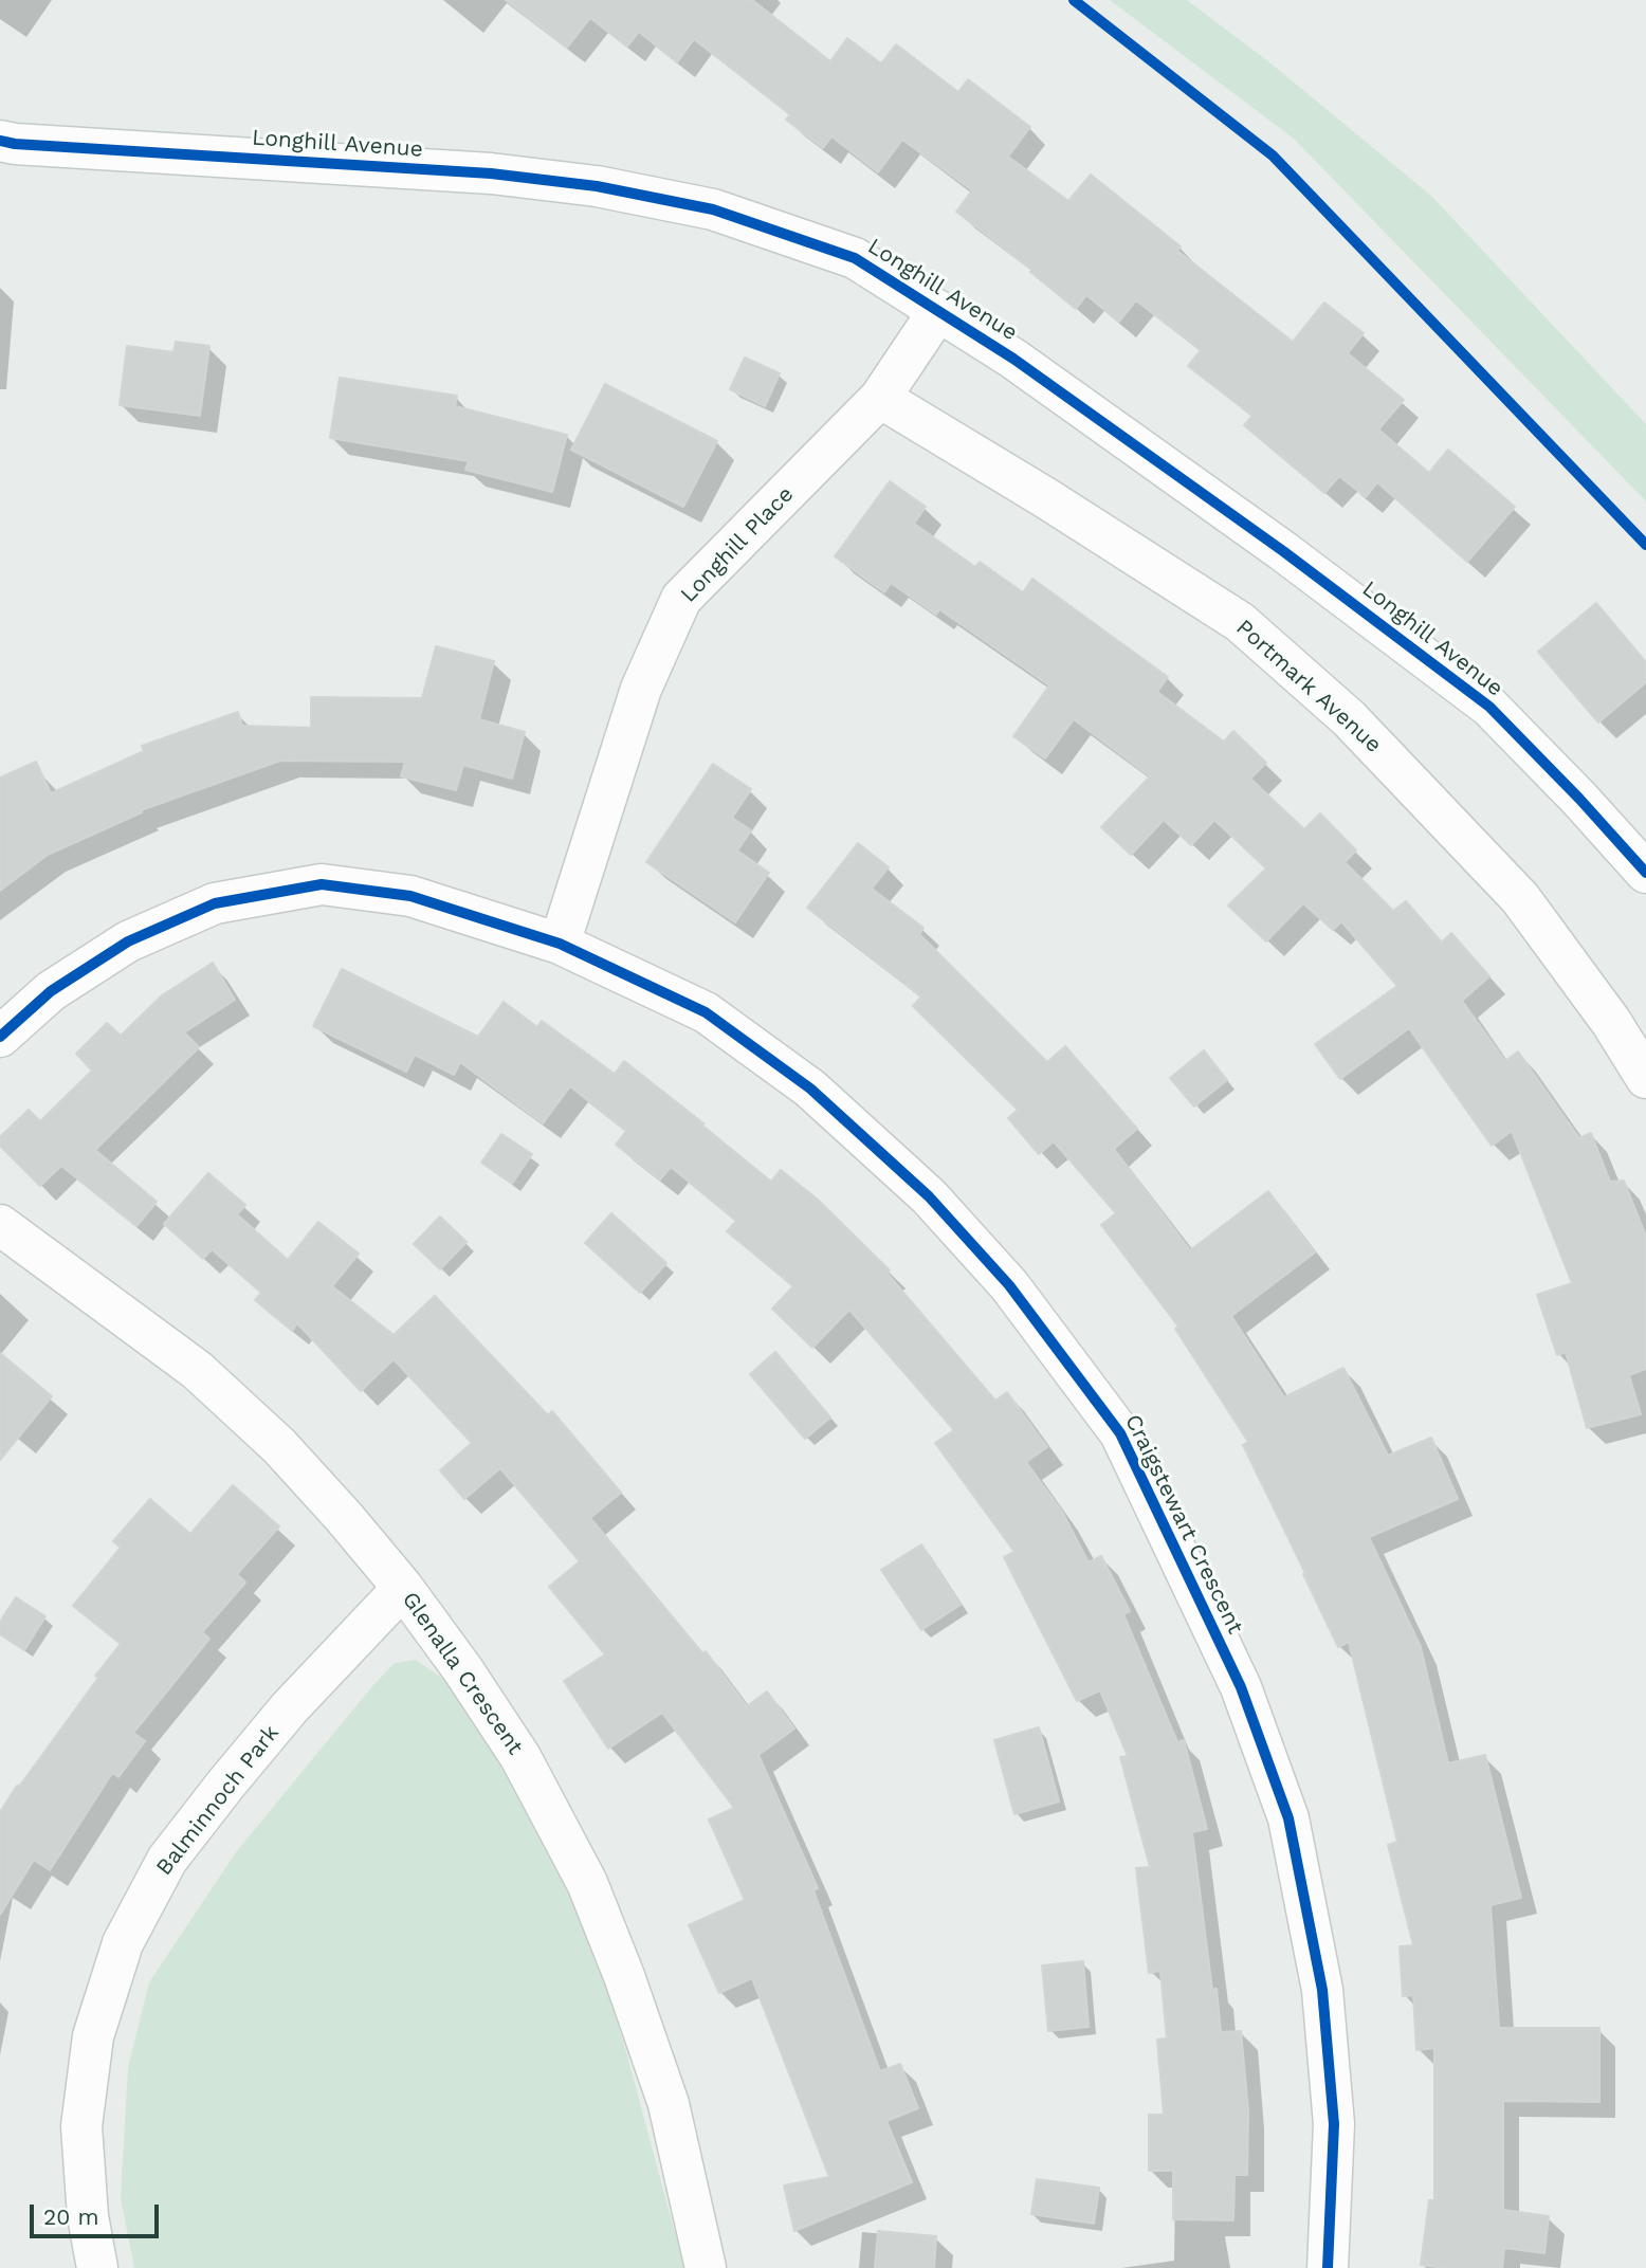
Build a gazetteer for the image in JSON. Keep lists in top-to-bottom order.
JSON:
{
  "streets": {
    "street": [
      "Longhill Avenue",
      "Longhill Place",
      "Portmark Avenue",
      "Craigstewart Crescent",
      "Glenalla Crescent",
      "Balminnoch Park"
    ]
  },
  "crossings": [
    ["Longhill Avenue", "Longhill Place"],
    ["Longhill Place", "Portmark Avenue"],
    ["Longhill Place", "Craigstewart Crescent"],
    ["Glenalla Crescent", "Balminnoch Park"]
  ],
  "scale_bar": "20 m"
}
